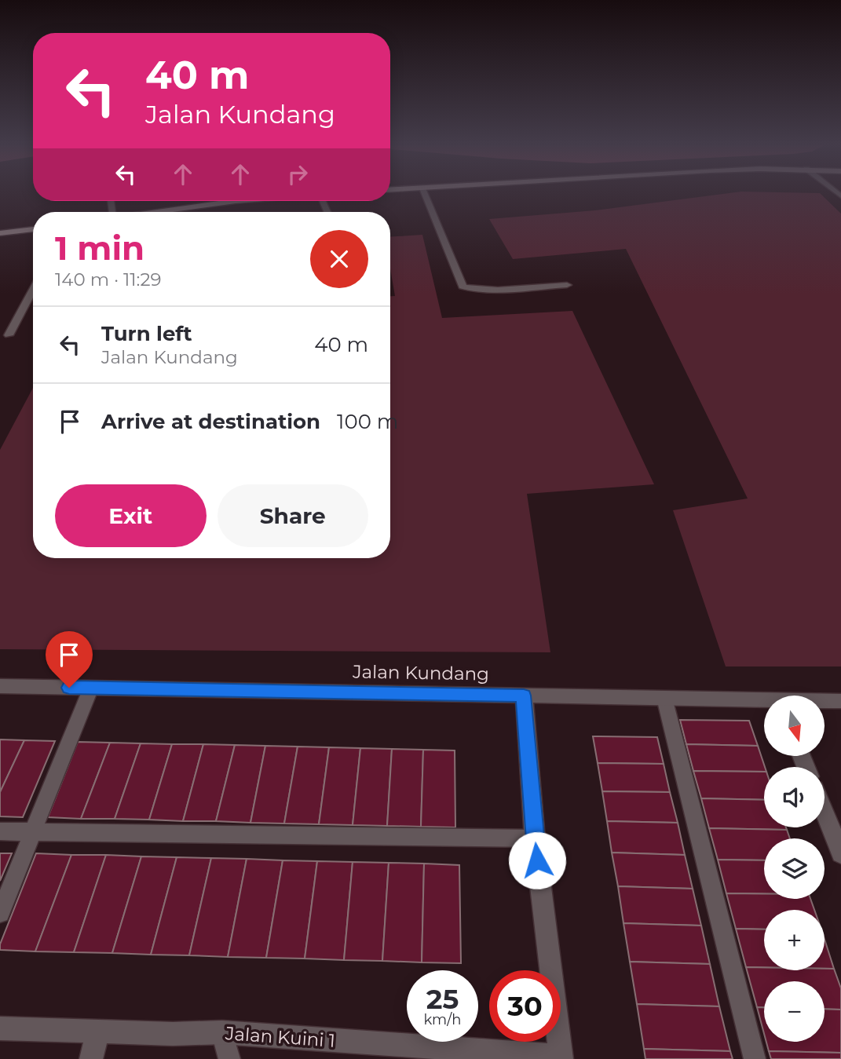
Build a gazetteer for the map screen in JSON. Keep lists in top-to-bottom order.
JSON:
{
  "streets": {
    "street": ["Jalan Kundang", "Jalan Kuini 1"]
  },
  "north": "bottom",
  "page": {
    "turn": ["40 m", "Jalan Kundang"],
    "heading": ["1 min", "140 m · 11:29"],
    "list": [
      {
        "name": "Turn left",
        "note": "Jalan Kundang",
        "value": "40 m"
      },
      {
        "name": "Arrive at destination",
        "value": "100 m"
      }
    ],
    "buttons": ["Exit", "Share"],
    "map_buttons": ["+", "−"],
    "speed": "25 km/h",
    "limit": "30"
  }
}
